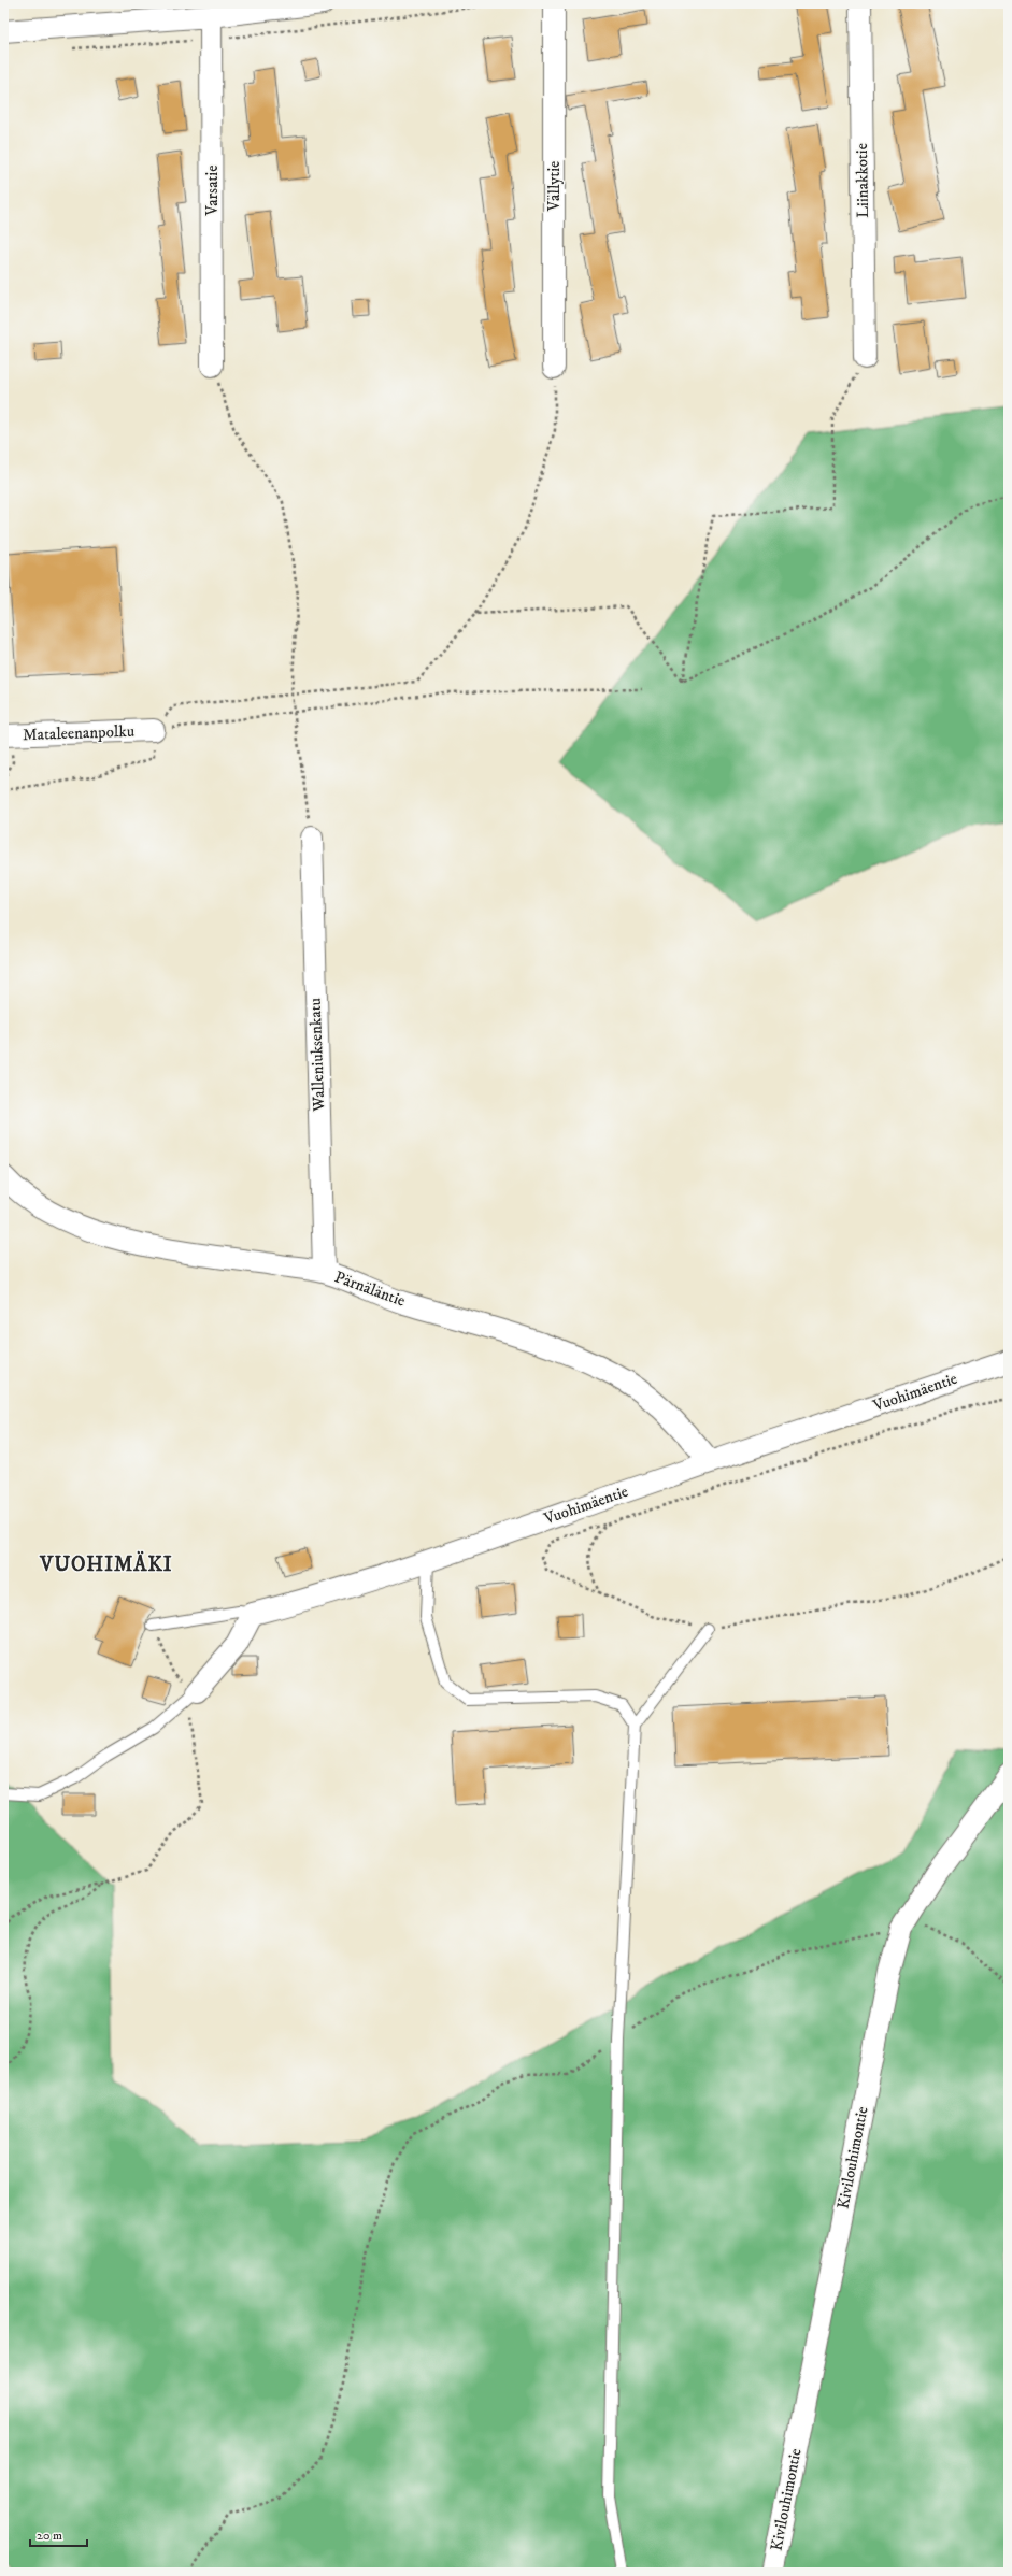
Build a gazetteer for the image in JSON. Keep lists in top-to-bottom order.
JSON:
{
  "streets": {
    "street": [
      "Liinakkotie",
      "Vällytie",
      "Varsatie",
      "Mataleenanpolku",
      "Walleniuksenkatu",
      "Pärnäläntie",
      "Vuohimäentie",
      "Kivilouhimontie"
    ]
  },
  "crossings": [
    ["Walleniuksenkatu", "Pärnäläntie"],
    ["Pärnäläntie", "Vuohimäentie"]
  ],
  "districts": ["VUOHIMÄKI"],
  "scale_bar": "20 m"
}
